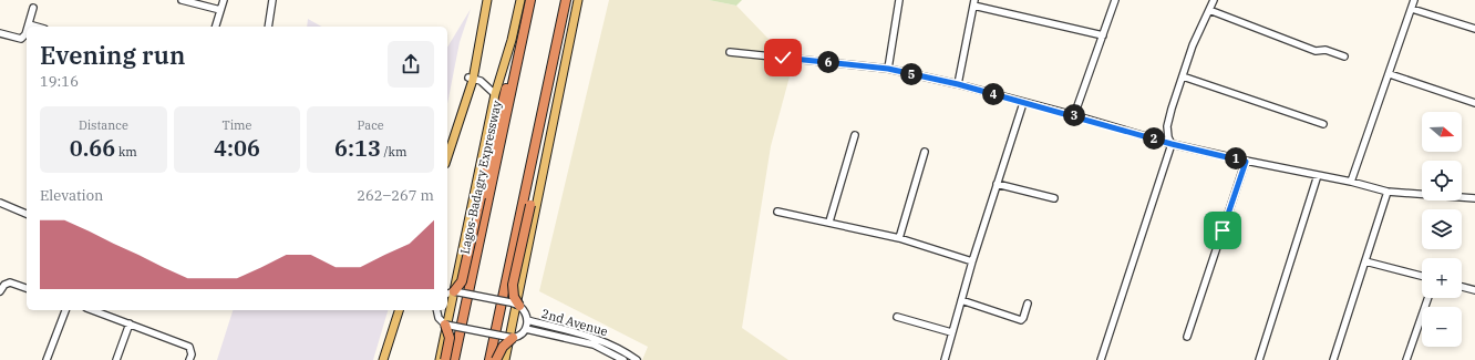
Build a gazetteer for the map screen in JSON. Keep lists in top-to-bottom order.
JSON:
{
  "streets": {
    "highway": ["Lagos-Badagry Expressway"],
    "street": ["2nd Avenue"]
  },
  "north": "right",
  "page": {
    "heading": ["Evening run", "19:16"],
    "pins": [
      "6",
      "5",
      "4",
      "3",
      "2",
      "1"
    ],
    "stats": [
      ["Distance", "0.66 km"],
      ["Time", "4:06"],
      ["Pace", "6:13 /km"]
    ],
    "map_buttons": ["+", "−"],
    "chart": ["Elevation", "262–267 m"]
  }
}
